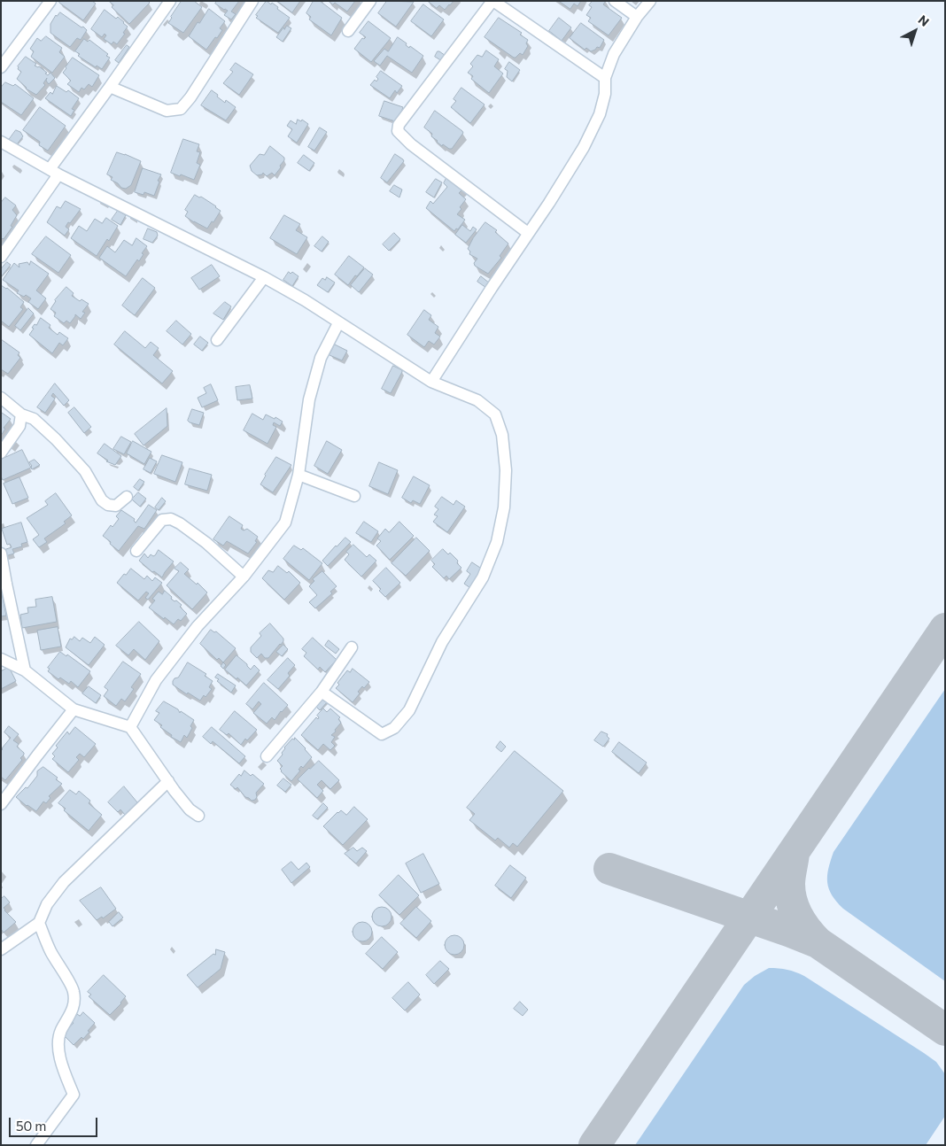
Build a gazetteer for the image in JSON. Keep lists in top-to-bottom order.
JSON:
{
  "scale_bar": "50 m",
  "north": "top right"
}
